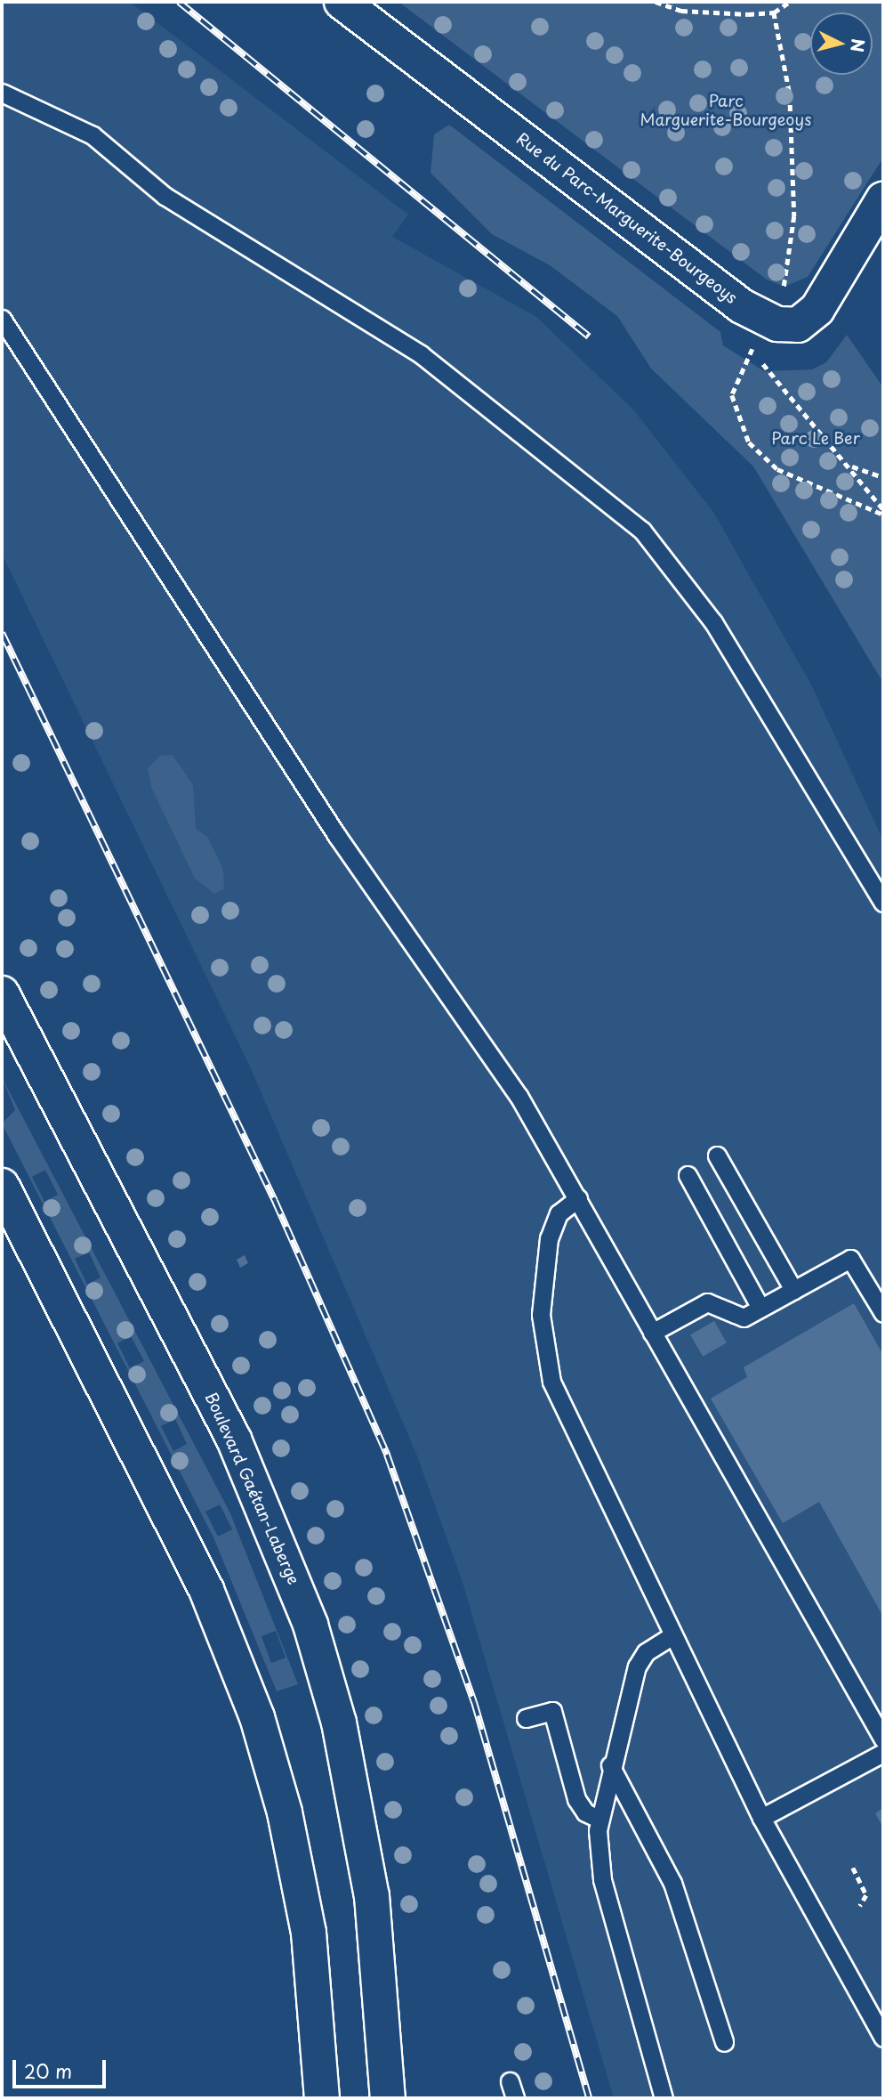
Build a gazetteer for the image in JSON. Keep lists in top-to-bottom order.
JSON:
{
  "streets": {
    "main road": ["Rue du Parc-Marguerite-Bourgeoys", "Boulevard Gaétan-Laberge"]
  },
  "parks": ["Parc Marguerite-Bourgeoys", "Parc Le Ber"],
  "scale_bar": "20 m",
  "north": "right"
}
